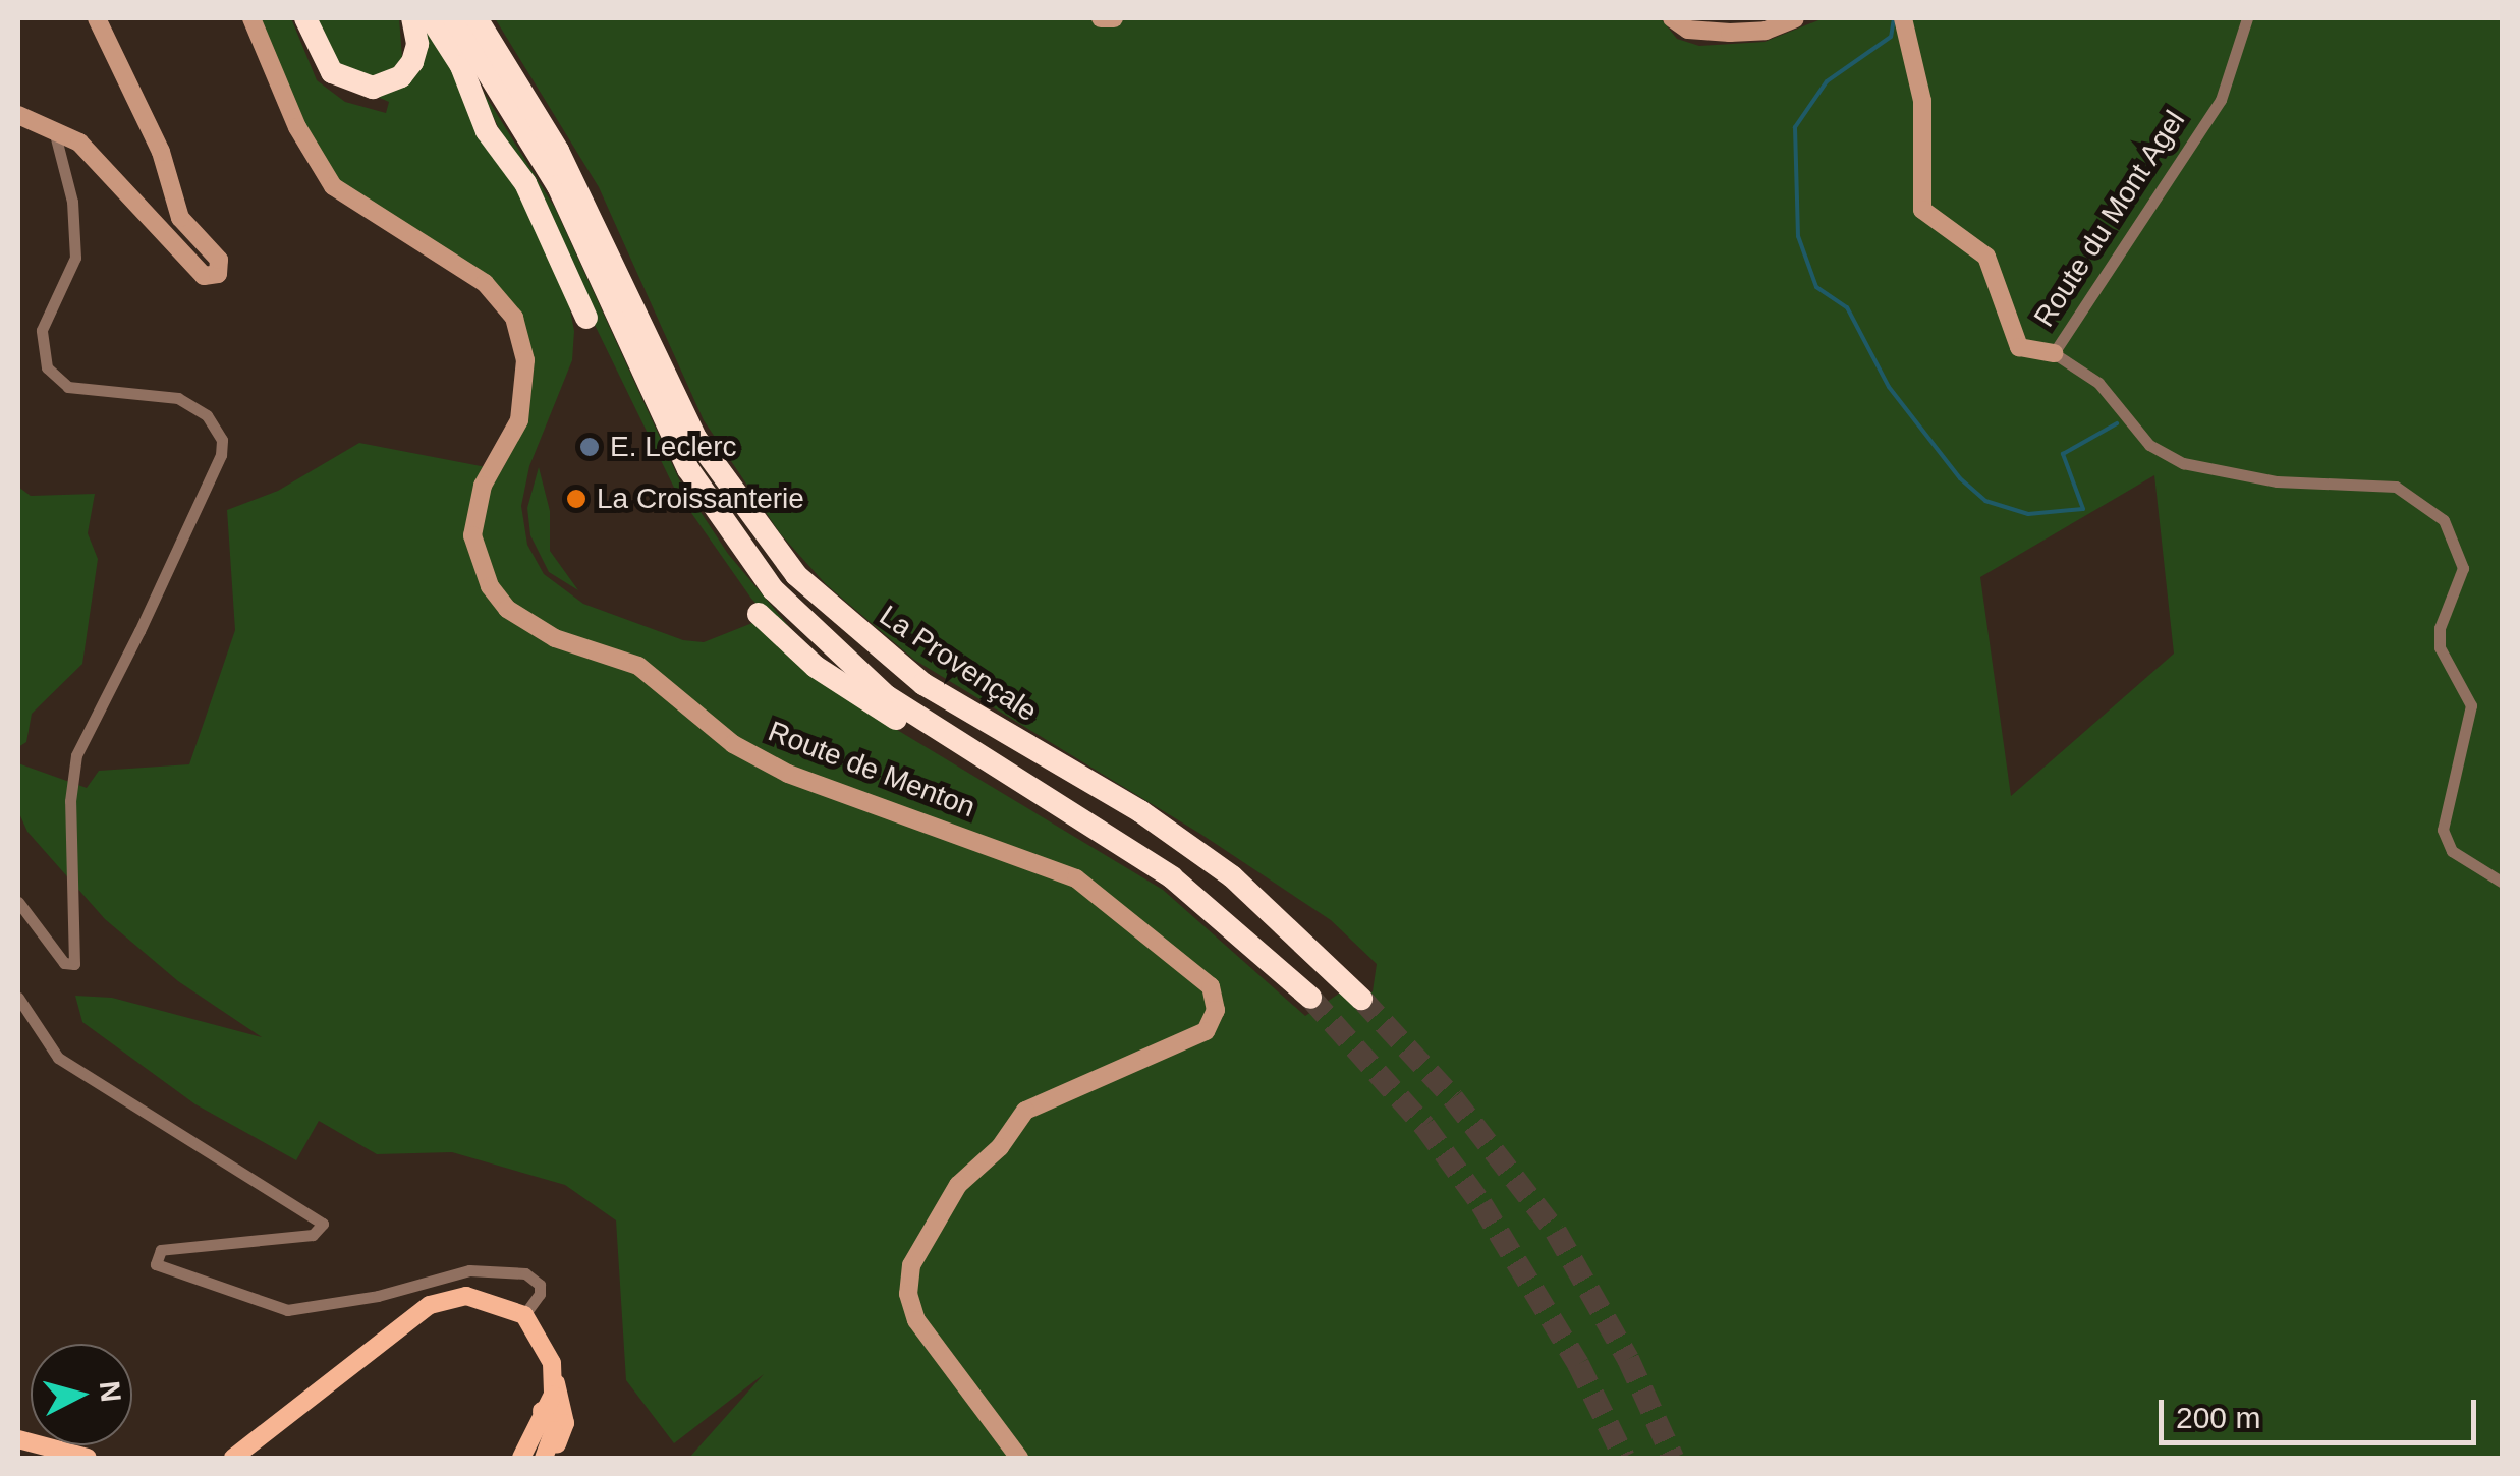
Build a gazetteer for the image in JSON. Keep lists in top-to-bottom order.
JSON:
{
  "streets": {
    "highway": ["La Provençale"],
    "main road": ["Route du Mont Agel", "Route de Menton"]
  },
  "places": ["E. Leclerc", "La Croissanterie"],
  "scale_bar": "200 m",
  "north": "right"
}
